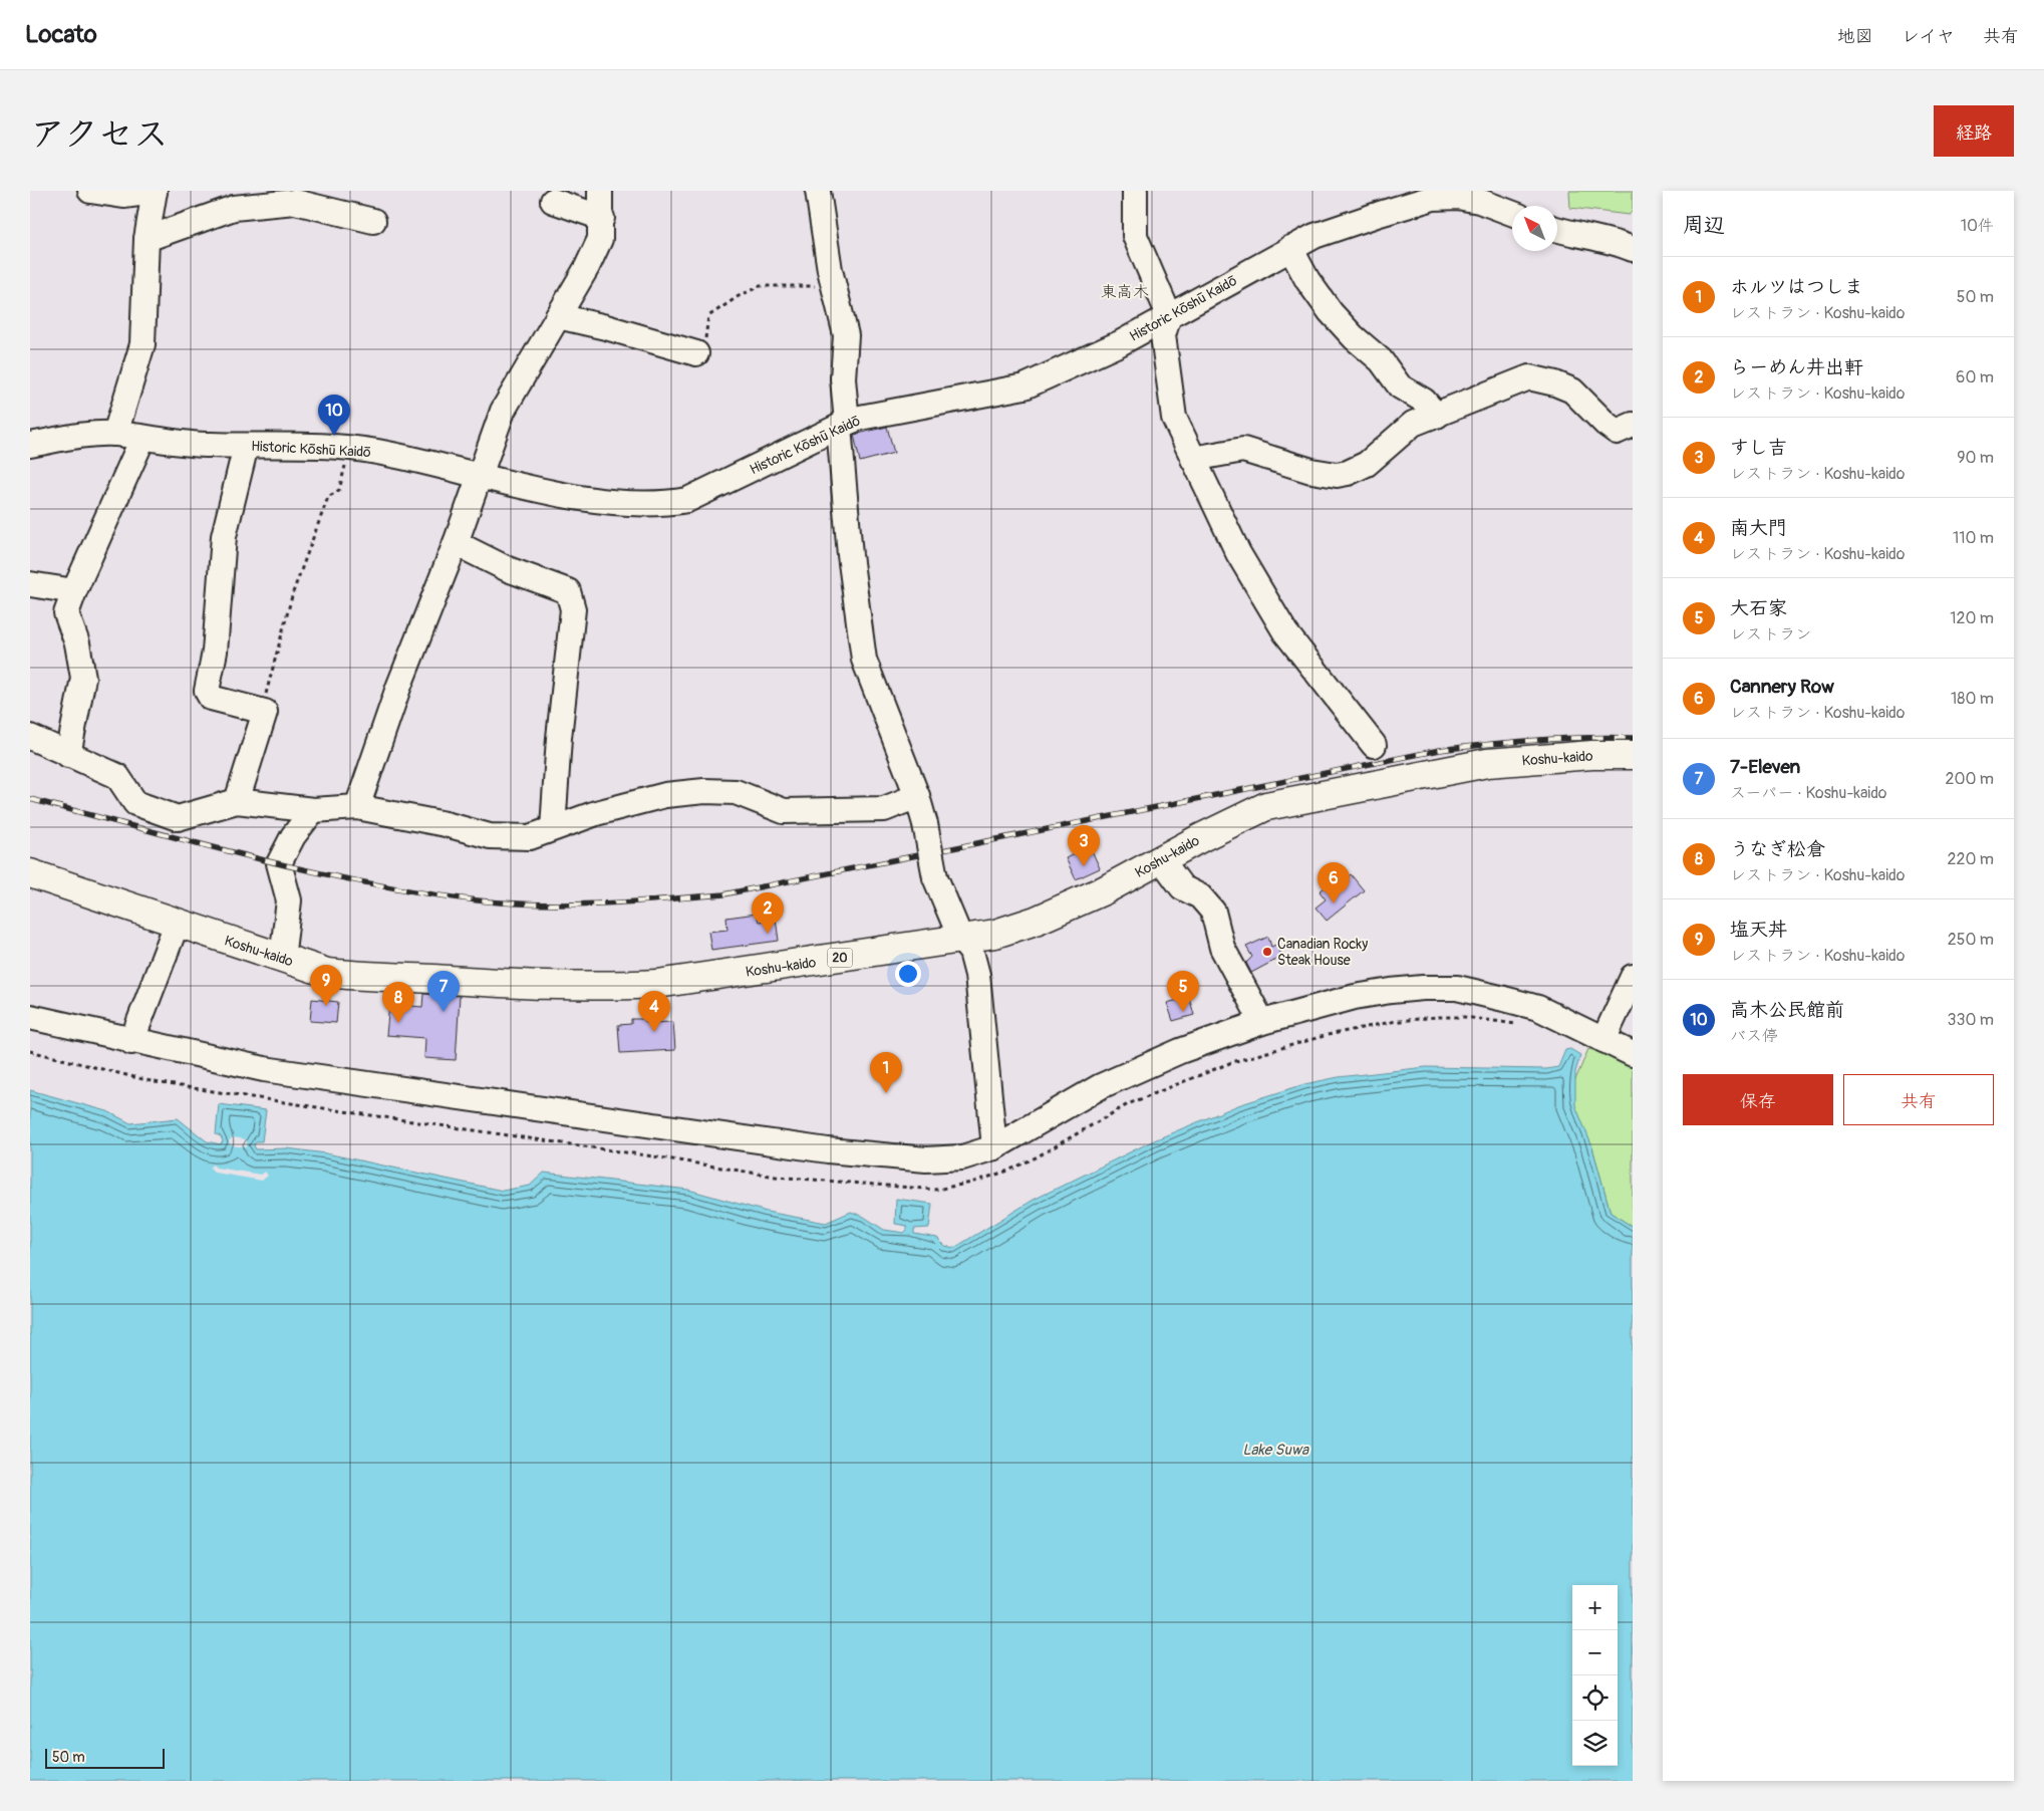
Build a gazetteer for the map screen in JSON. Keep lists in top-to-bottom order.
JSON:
{
  "streets": {
    "highway": ["Koshu-kaido", "20"],
    "street": ["Historic Kōshū Kaidō"]
  },
  "districts": ["東高木"],
  "water": ["Lake Suwa"],
  "places": ["Canadian Rocky Steak House"],
  "scale_bar": "50 m",
  "north": "top left",
  "page": {
    "header": "Locato",
    "nav": ["地図", "レイヤ", "共有"],
    "title": "アクセス",
    "buttons": [
      "経路",
      ["保存", "共有"]
    ],
    "heading": ["周辺", "10件"],
    "list": [
      {
        "mark": "1",
        "name": "ホルツはつしま",
        "note": "レストラン · Koshu-kaido",
        "value": "50 m"
      },
      {
        "mark": "2",
        "name": "らーめん井出軒",
        "note": "レストラン · Koshu-kaido",
        "value": "60 m"
      },
      {
        "mark": "3",
        "name": "すし吉",
        "note": "レストラン · Koshu-kaido",
        "value": "90 m"
      },
      {
        "mark": "4",
        "name": "南大門",
        "note": "レストラン · Koshu-kaido",
        "value": "110 m"
      },
      {
        "mark": "5",
        "name": "大石家",
        "note": "レストラン",
        "value": "120 m"
      },
      {
        "mark": "6",
        "name": "Cannery Row",
        "note": "レストラン · Koshu-kaido",
        "value": "180 m"
      },
      {
        "mark": "7",
        "name": "7-Eleven",
        "note": "スーパー · Koshu-kaido",
        "value": "200 m"
      },
      {
        "mark": "8",
        "name": "うなぎ松倉",
        "note": "レストラン · Koshu-kaido",
        "value": "220 m"
      },
      {
        "mark": "9",
        "name": "塩天丼",
        "note": "レストラン · Koshu-kaido",
        "value": "250 m"
      },
      {
        "mark": "10",
        "name": "高木公民館前",
        "note": "バス停",
        "value": "330 m"
      }
    ],
    "pins": [
      "10",
      "3",
      "6",
      "2",
      "9",
      "5",
      "7",
      "8",
      "4",
      "1"
    ],
    "map_buttons": ["+", "−"],
    "scale": "50 m"
  }
}
